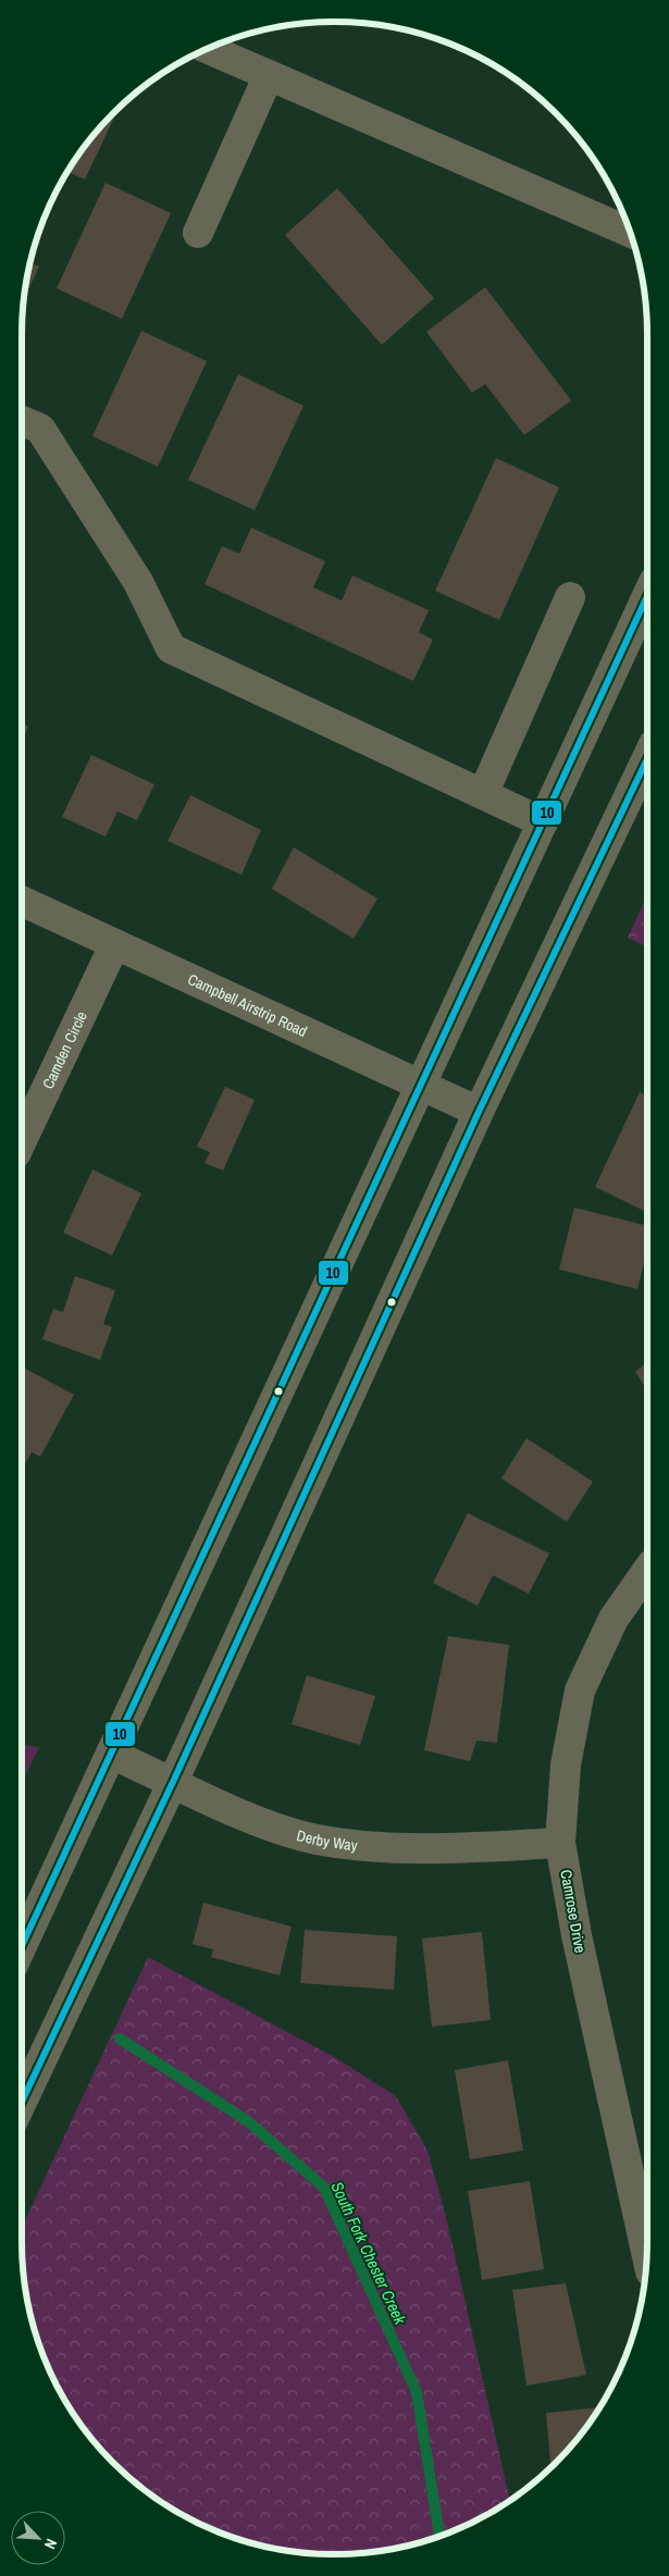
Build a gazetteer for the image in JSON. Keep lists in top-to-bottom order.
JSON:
{
  "streets": {
    "street": [
      "Campbell Airstrip Road",
      "Camden Circle",
      "Derby Way",
      "Camrose Drive"
    ]
  },
  "crossings": [
    ["Campbell Airstrip Road", "Camden Circle"],
    ["Derby Way", "Camrose Drive"]
  ],
  "water": ["South Fork Chester Creek"],
  "lines": ["transit line 10"],
  "north": "bottom right"
}
